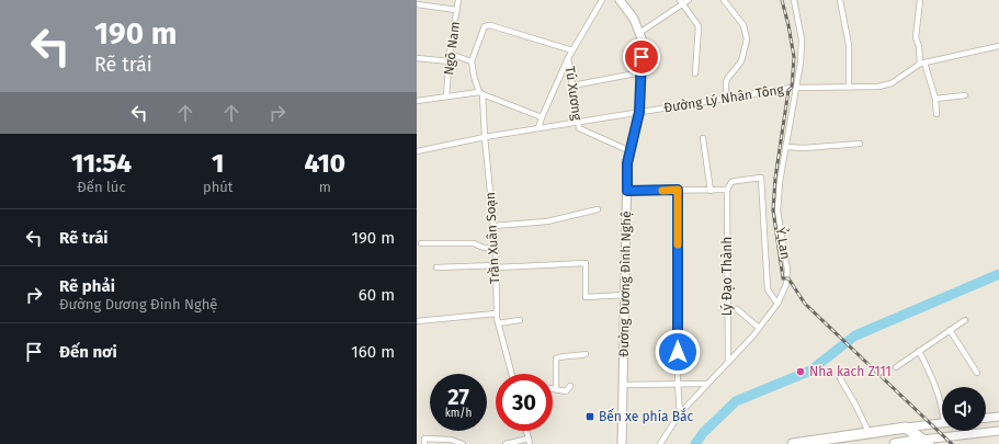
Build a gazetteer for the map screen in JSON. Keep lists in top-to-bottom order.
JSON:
{
  "streets": {
    "main road": ["Đường Dương Đình Nghệ"],
    "street": [
      "Ngõ Nam",
      "Tú Xương",
      "Đường Lý Nhân Tông",
      "Trần Xuân Soạn",
      "Ỷ Lan",
      "Lý Đạo Thành"
    ]
  },
  "crossings": [
    ["Tú Xương", "Đường Lý Nhân Tông"],
    ["Tú Xương", "Đường Dương Đình Nghệ"],
    ["Đường Lý Nhân Tông", "Trần Xuân Soạn"],
    ["Đường Lý Nhân Tông", "Ỷ Lan"],
    ["Đường Lý Nhân Tông", "Đường Dương Đình Nghệ"],
    ["Ỷ Lan", "Lý Đạo Thành"]
  ],
  "places": {
    "other": ["Nha kach Z111"],
    "transit": ["Bến xe phía Bắc"]
  },
  "page": {
    "turn": ["190 m", "Rẽ trái"],
    "eta": [
      "11:54",
      "Đến lúc",
      "1",
      "phút",
      "410",
      "m"
    ],
    "list": [
      {
        "name": "Rẽ trái",
        "value": "190 m"
      },
      {
        "name": "Rẽ phải",
        "note": "Đường Dương Đình Nghệ",
        "value": "60 m"
      },
      {
        "name": "Đến nơi",
        "value": "160 m"
      }
    ],
    "speed": "27 km/h",
    "limit": "30"
  }
}
